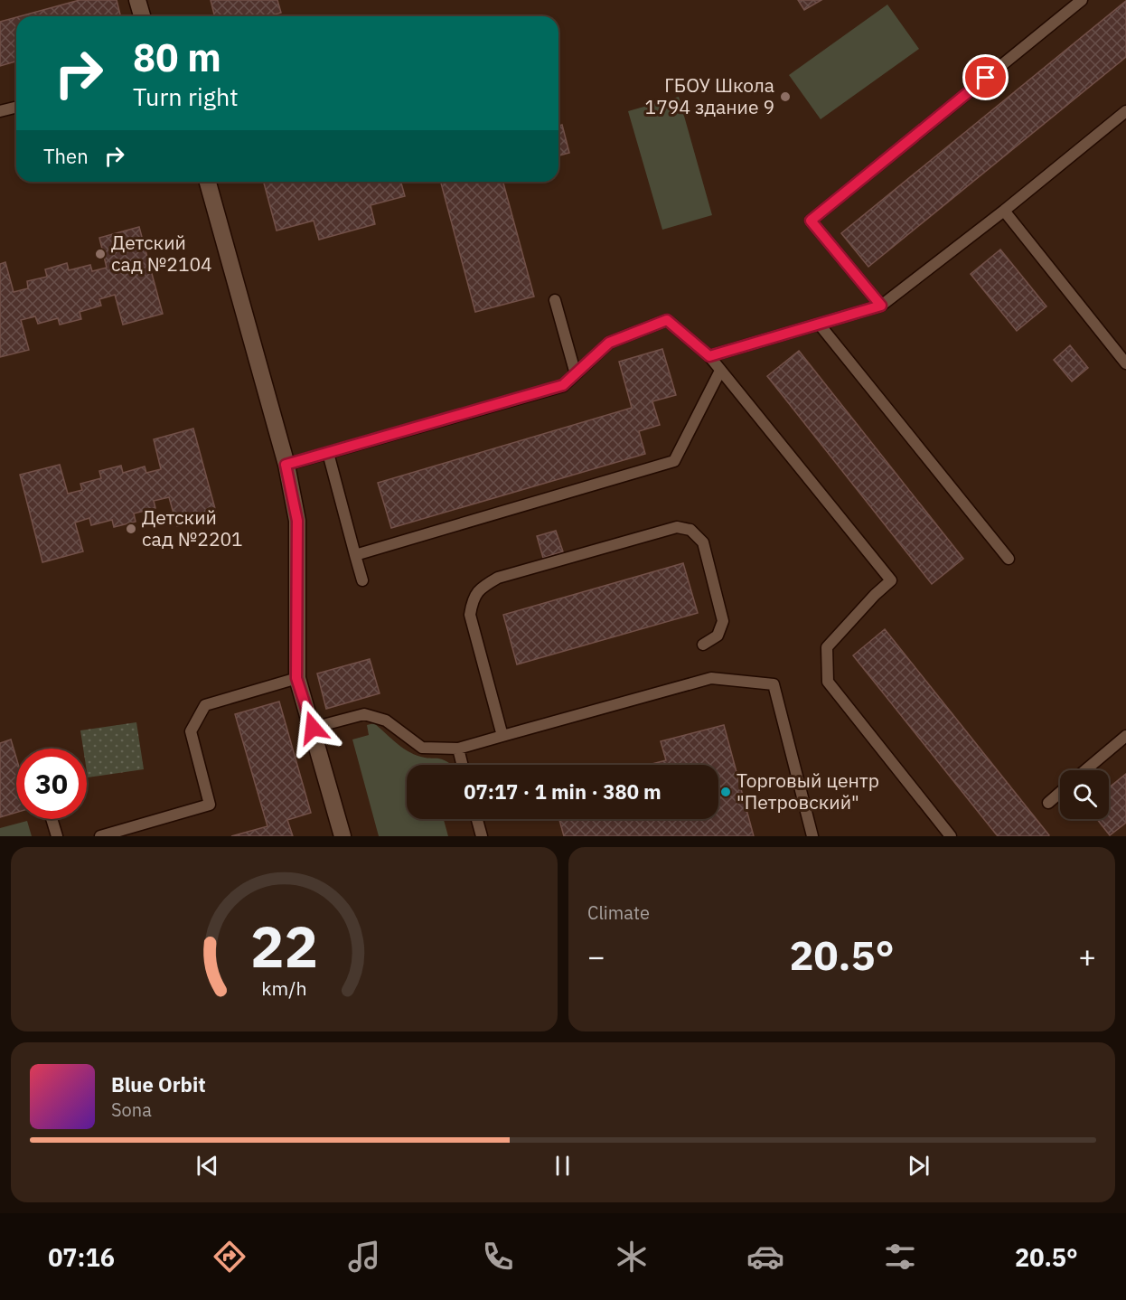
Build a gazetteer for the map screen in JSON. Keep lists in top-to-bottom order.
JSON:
{
  "places": [
    "ГБОУ Школа 1794 здание 9",
    "Детский сад №2104",
    "Детский сад №2201",
    "Торговый центр \"Петровский\""
  ],
  "page": {
    "turn": ["80 m", "Turn right"],
    "then": "Then",
    "limit": "30",
    "trip": "07:17 · 1 min · 380 m",
    "tile": "Climate",
    "heat": ["−", "20.5°", "+"],
    "song": ["Blue Orbit", "Sona"],
    "tabs": ["07:16", "20.5°"],
    "gauge": ["22", "km/h"]
  }
}
